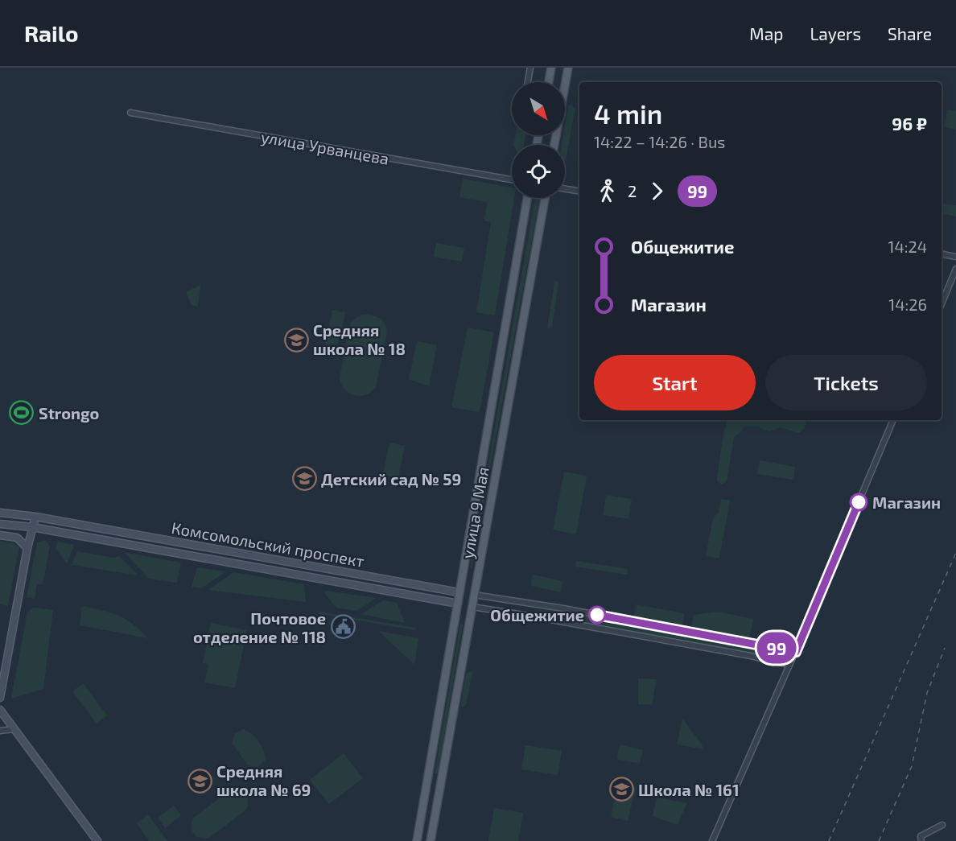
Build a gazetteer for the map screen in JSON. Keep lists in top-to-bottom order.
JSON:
{
  "streets": {
    "main road": ["улица 9 Мая", "Комсомольский проспект"],
    "street": ["улица Урванцева"]
  },
  "crossings": [
    ["улица 9 Мая", "Комсомольский проспект"]
  ],
  "places": {
    "school or university": [
      "Средняя школа № 18",
      "Детский сад № 59",
      "Средняя школа № 69",
      "Школа № 161"
    ],
    "sports": ["Strongo"],
    "other": ["Магазин", "Общежитие"],
    "public building": ["Почтовое отделение № 118"]
  },
  "lines": ["bus line 99"],
  "north": "bottom right",
  "page": {
    "header": "Railo",
    "nav": ["Map", "Layers", "Share"],
    "on_map": "99",
    "heading": ["4 min", "14:22 – 14:26 · Bus", "96 ₽"],
    "legs": ["2", "99"],
    "list": [
      {
        "name": "Общежитие",
        "value": "14:24"
      },
      {
        "name": "Магазин",
        "value": "14:26"
      }
    ],
    "buttons": ["Start", "Tickets"]
  }
}
